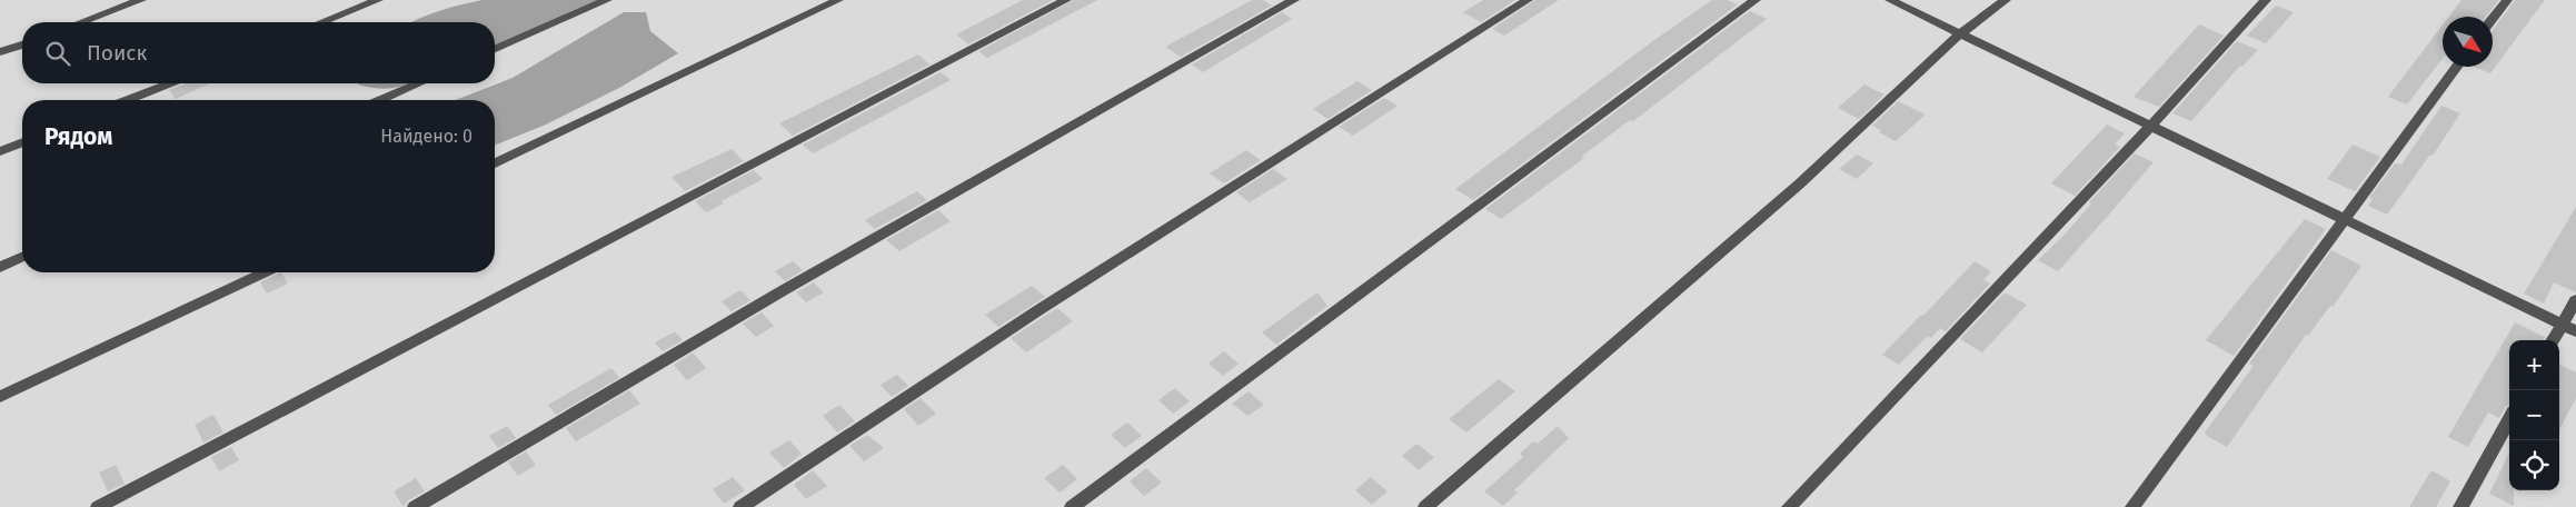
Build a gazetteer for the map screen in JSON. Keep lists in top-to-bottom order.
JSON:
{
  "north": "bottom right",
  "page": {
    "search": "Поиск",
    "heading": ["Рядом", "Найдено: 0"],
    "map_buttons": ["+", "−"]
  }
}
